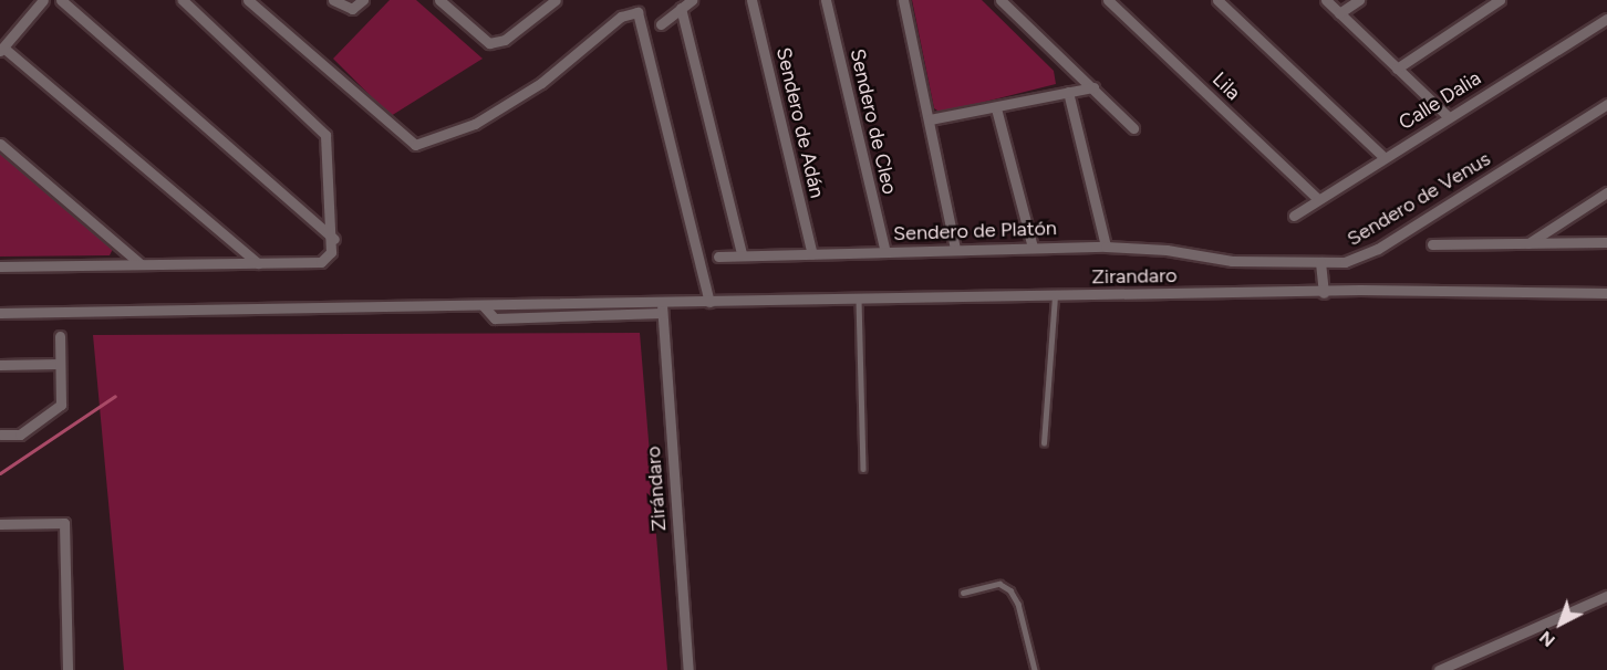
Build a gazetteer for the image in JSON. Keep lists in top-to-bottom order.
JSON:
{
  "streets": {
    "street": [
      "Lila",
      "Calle Dalia",
      "Sendero de Cleo",
      "Sendero de Adán",
      "Sendero de Venus",
      "Sendero de Platón",
      "Zirandaro",
      "Zirándaro"
    ]
  },
  "crossings": [
    ["Lila", "Calle Dalia"],
    ["Sendero de Cleo", "Sendero de Platón"],
    ["Sendero de Adán", "Sendero de Platón"],
    ["Sendero de Venus", "Sendero de Platón"],
    ["Zirandaro", "Zirándaro"]
  ],
  "north": "bottom left"
}
